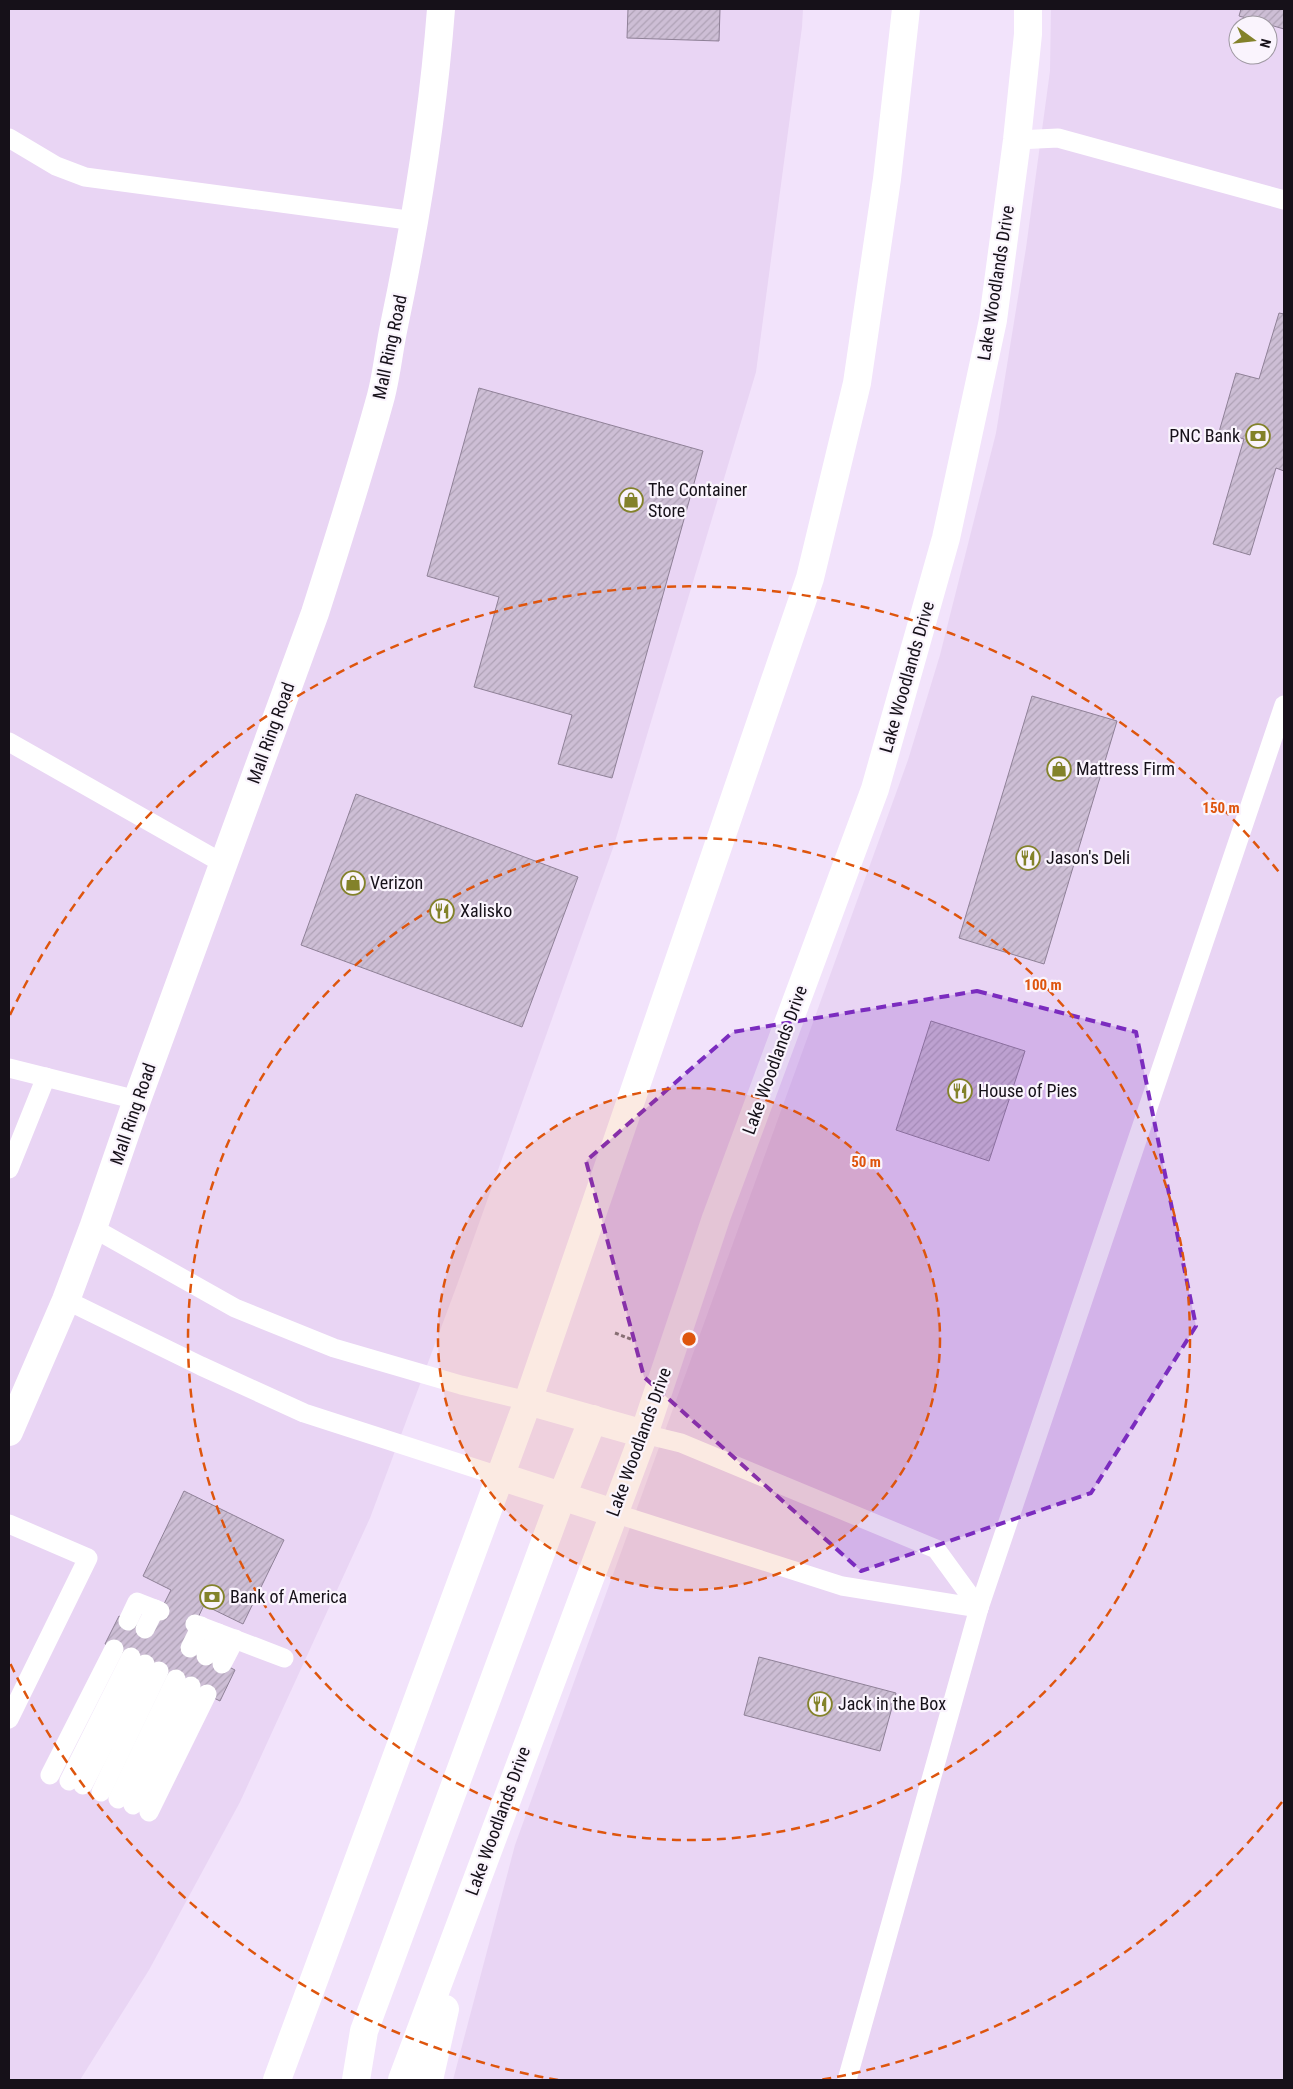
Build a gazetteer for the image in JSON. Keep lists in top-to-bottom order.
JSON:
{
  "streets": {
    "main road": ["Lake Woodlands Drive", "Mall Ring Road"]
  },
  "places": {
    "bank": ["PNC Bank", "Bank of America"],
    "shop": ["The Container Store", "Mattress Firm", "Verizon"],
    "restaurant": [
      "Jason's Deli",
      "Xalisko",
      "House of Pies",
      "Jack in the Box"
    ]
  },
  "north": "right",
  "rings": ["150 m", "100 m", "50 m"]
}
